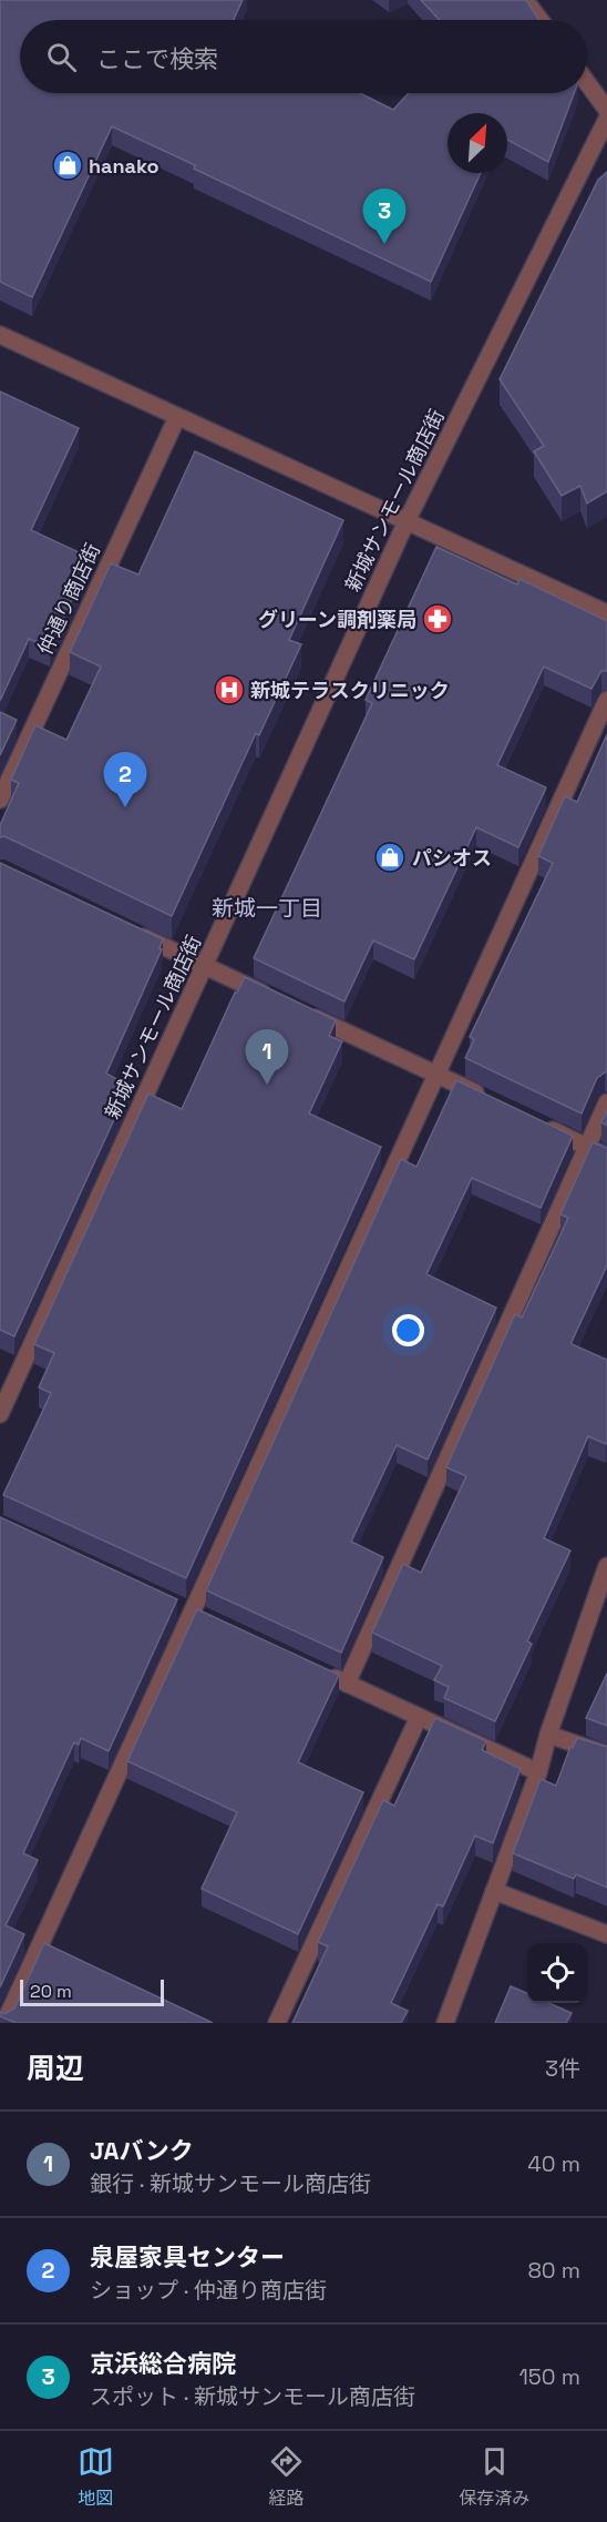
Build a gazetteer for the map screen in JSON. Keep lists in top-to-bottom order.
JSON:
{
  "streets": {
    "street": ["新城サンモール商店街", "仲通り商店街"]
  },
  "districts": ["新城一丁目"],
  "places": {
    "shop": ["hanako", "パシオス"],
    "pharmacy": ["グリーン調剤薬局"],
    "hospital": ["新城テラスクリニック"]
  },
  "scale_bar": "20 m",
  "north": "top right",
  "page": {
    "search": "ここで検索",
    "pins": ["3", "2", "1"],
    "scale": "20 m",
    "heading": ["周辺", "3件"],
    "list": [
      {
        "mark": "1",
        "name": "JAバンク",
        "note": "銀行 · 新城サンモール商店街",
        "value": "40 m"
      },
      {
        "mark": "2",
        "name": "泉屋家具センター",
        "note": "ショップ · 仲通り商店街",
        "value": "80 m"
      },
      {
        "mark": "3",
        "name": "京浜総合病院",
        "note": "スポット · 新城サンモール商店街",
        "value": "150 m"
      }
    ],
    "nav": ["地図", "経路", "保存済み"]
  }
}
